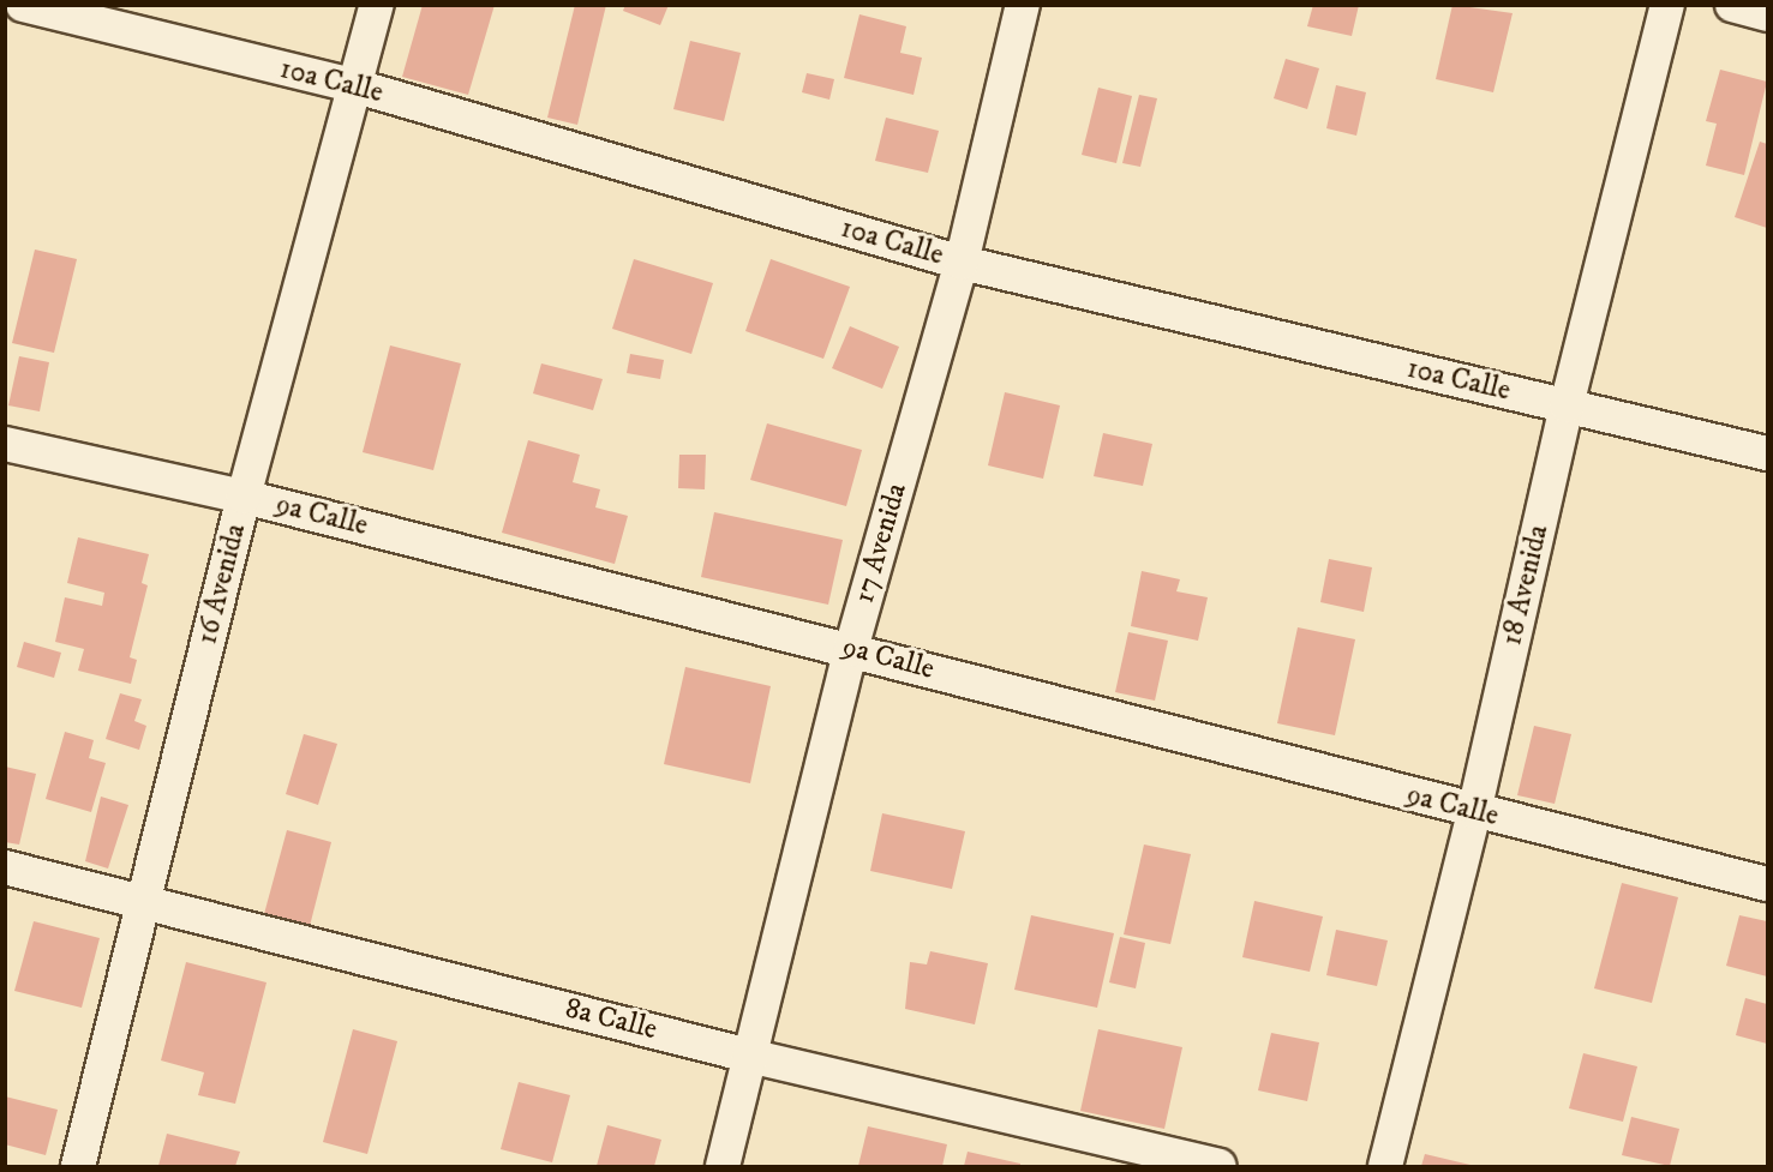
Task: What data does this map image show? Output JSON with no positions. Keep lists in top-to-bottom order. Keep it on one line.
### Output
{"streets":{"street":["10a Calle","9a Calle","17 Avenida","16 Avenida","18 Avenida","8a Calle"]},"crossings":[["10a Calle","17 Avenida"],["10a Calle","16 Avenida"],["10a Calle","18 Avenida"],["9a Calle","17 Avenida"],["9a Calle","16 Avenida"],["9a Calle","18 Avenida"],["17 Avenida","8a Calle"],["16 Avenida","8a Calle"]]}
